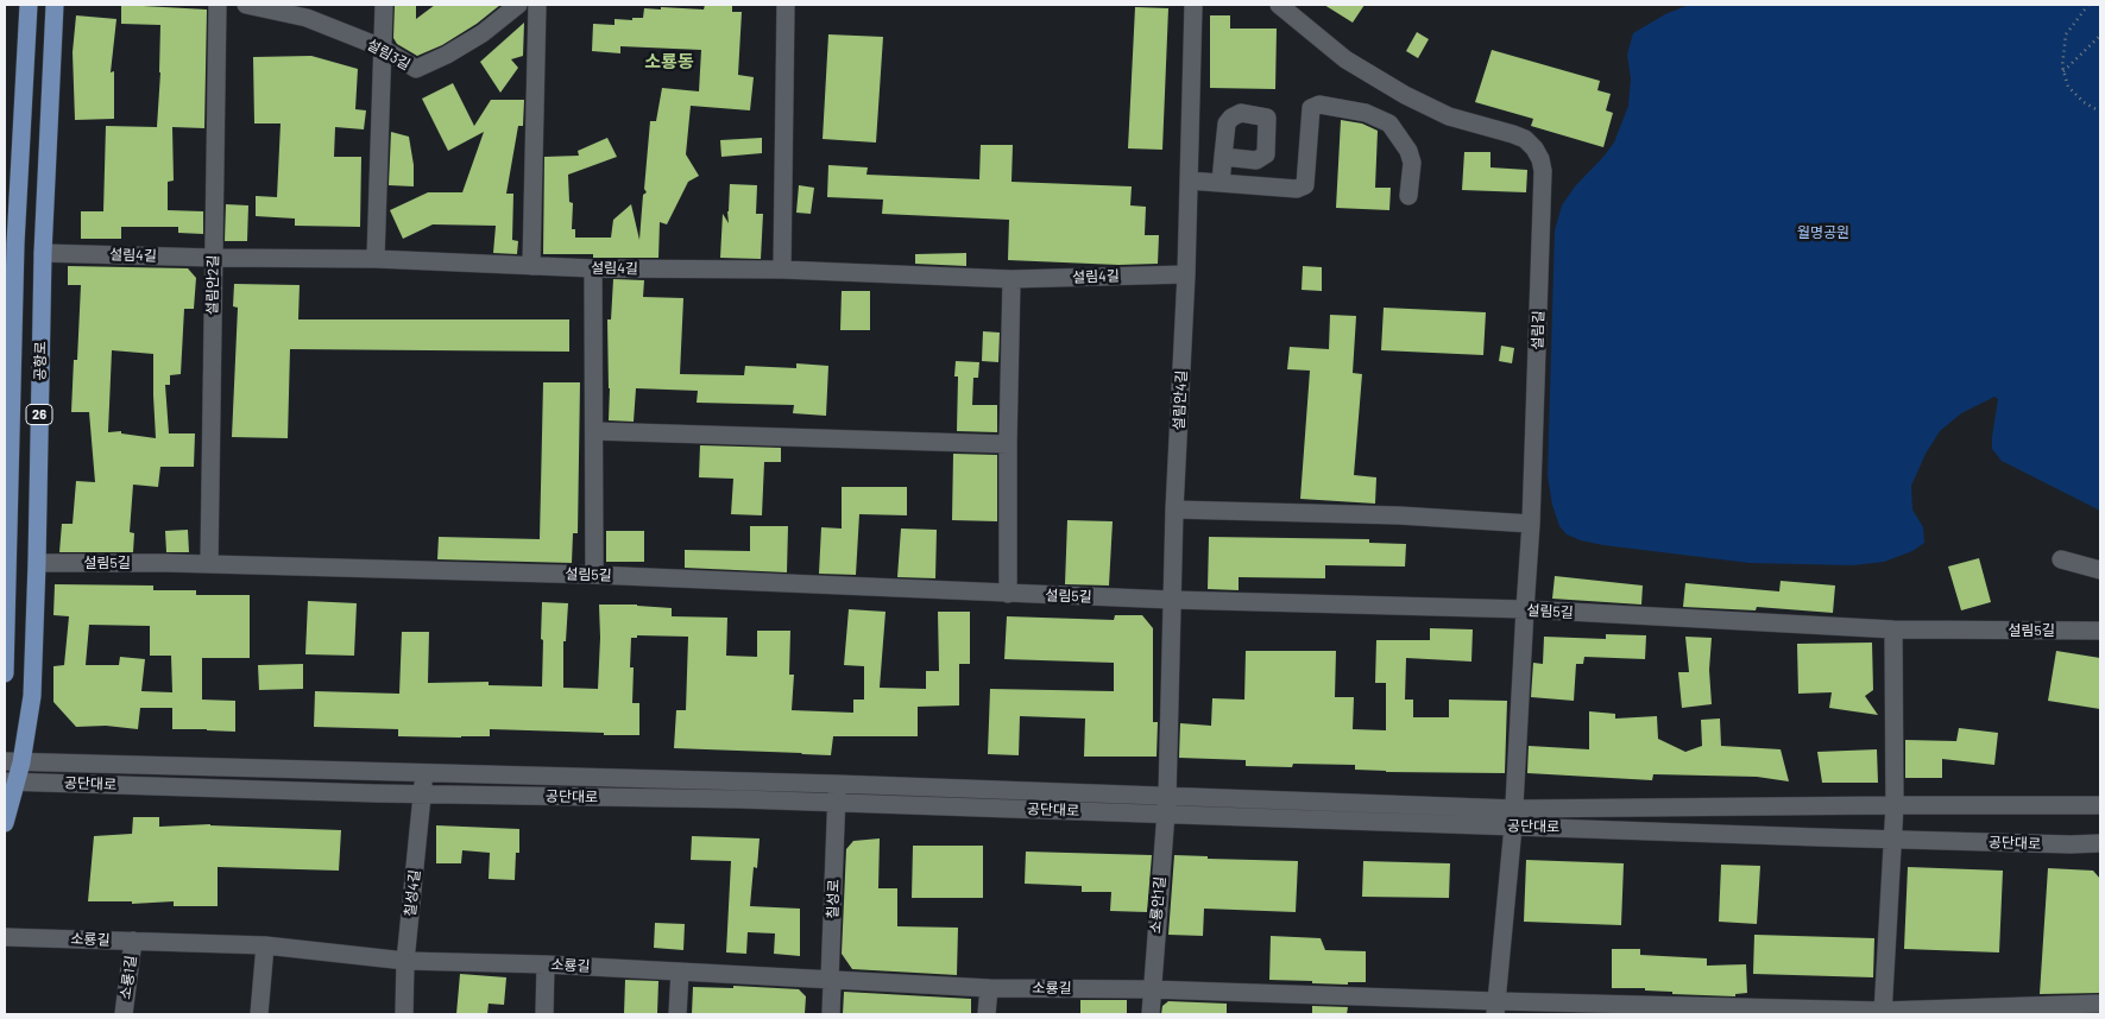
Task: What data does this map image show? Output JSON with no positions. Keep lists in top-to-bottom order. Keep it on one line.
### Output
{"streets":{"main road":["공항로","26"],"street":["설림3길","설림4길","설림안2길","설림길","설림안4길","설림5길","공단대로","칠성4길","칠성로","소룡안1길","소룡길","소룡1길"]},"crossings":[["설림4길","설림안2길"],["설림4길","공항로"],["설림4길","설림안4길"],["설림안2길","설림5길"],["설림길","설림5길"],["설림길","공단대로"],["설림길","소룡길"],["공항로","설림5길"],["공항로","공단대로"],["설림안4길","설림5길"],["설림안4길","공단대로"],["설림안4길","소룡안1길"],["공단대로","칠성4길"],["공단대로","칠성로"],["공단대로","소룡안1길"],["칠성4길","소룡길"],["칠성로","소룡길"],["소룡안1길","소룡길"],["소룡길","소룡1길"]],"districts":["소룡동"],"parks":["월명공원"]}
